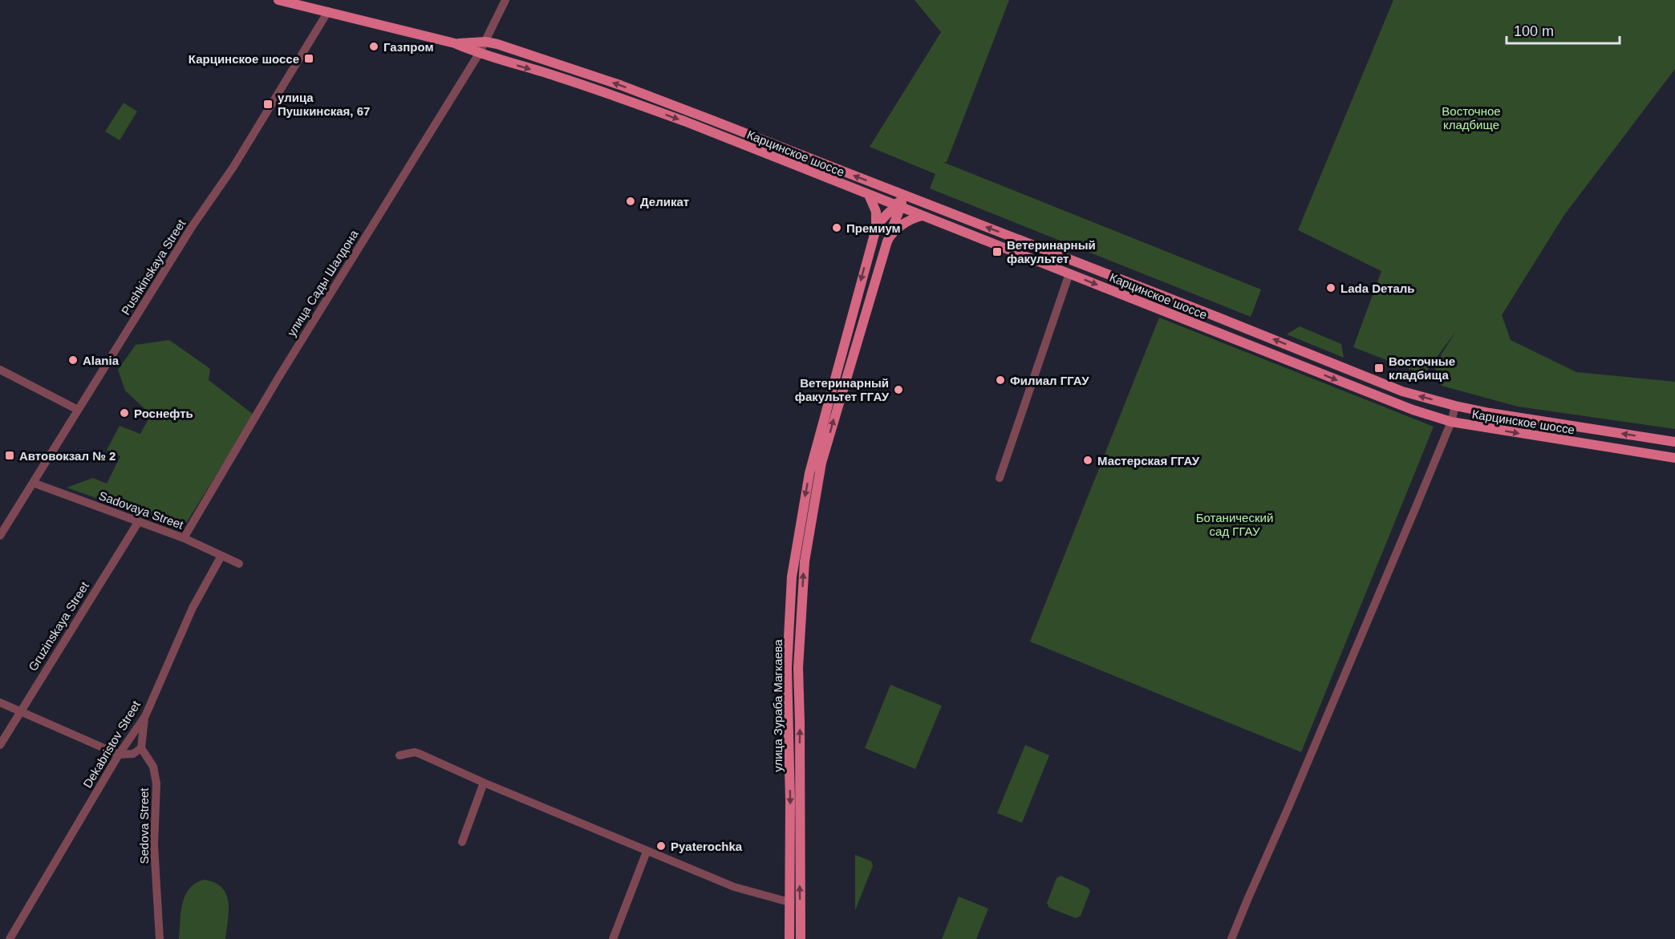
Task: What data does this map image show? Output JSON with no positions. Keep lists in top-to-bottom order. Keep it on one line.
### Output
{"streets":{"main road":["Карцинское шоссе","улица Зураба Магкаева"],"street":["Pushkinskaya Street","улица Сады Шалдона","Sadovaya Street","Gruzinskaya Street","Dekabristov Street","Sedova Street"]},"crossings":[["Карцинское шоссе","Pushkinskaya Street"],["Карцинское шоссе","улица Сады Шалдона"],["Карцинское шоссе","улица Зураба Магкаева"],["Pushkinskaya Street","Sadovaya Street"],["улица Сады Шалдона","Sadovaya Street"],["Sadovaya Street","Gruzinskaya Street"],["Sadovaya Street","Dekabristov Street"]],"parks":["Восточное кладбище","Ботанический сад ГГАУ"],"places":{"other":["Газпром","Деликат","Премиум","Lada Dеталь","Alania","Филиал ГГАУ","Ветеринарный факультет ГГАУ","Роснефть","Мастерская ГГАУ","Pyaterochka"],"transit":["Карцинское шоссе","улица Пушкинская, 67","Ветеринарный факультет","Восточные кладбища","Автовокзал № 2"]},"scale_bar":"100 m"}
